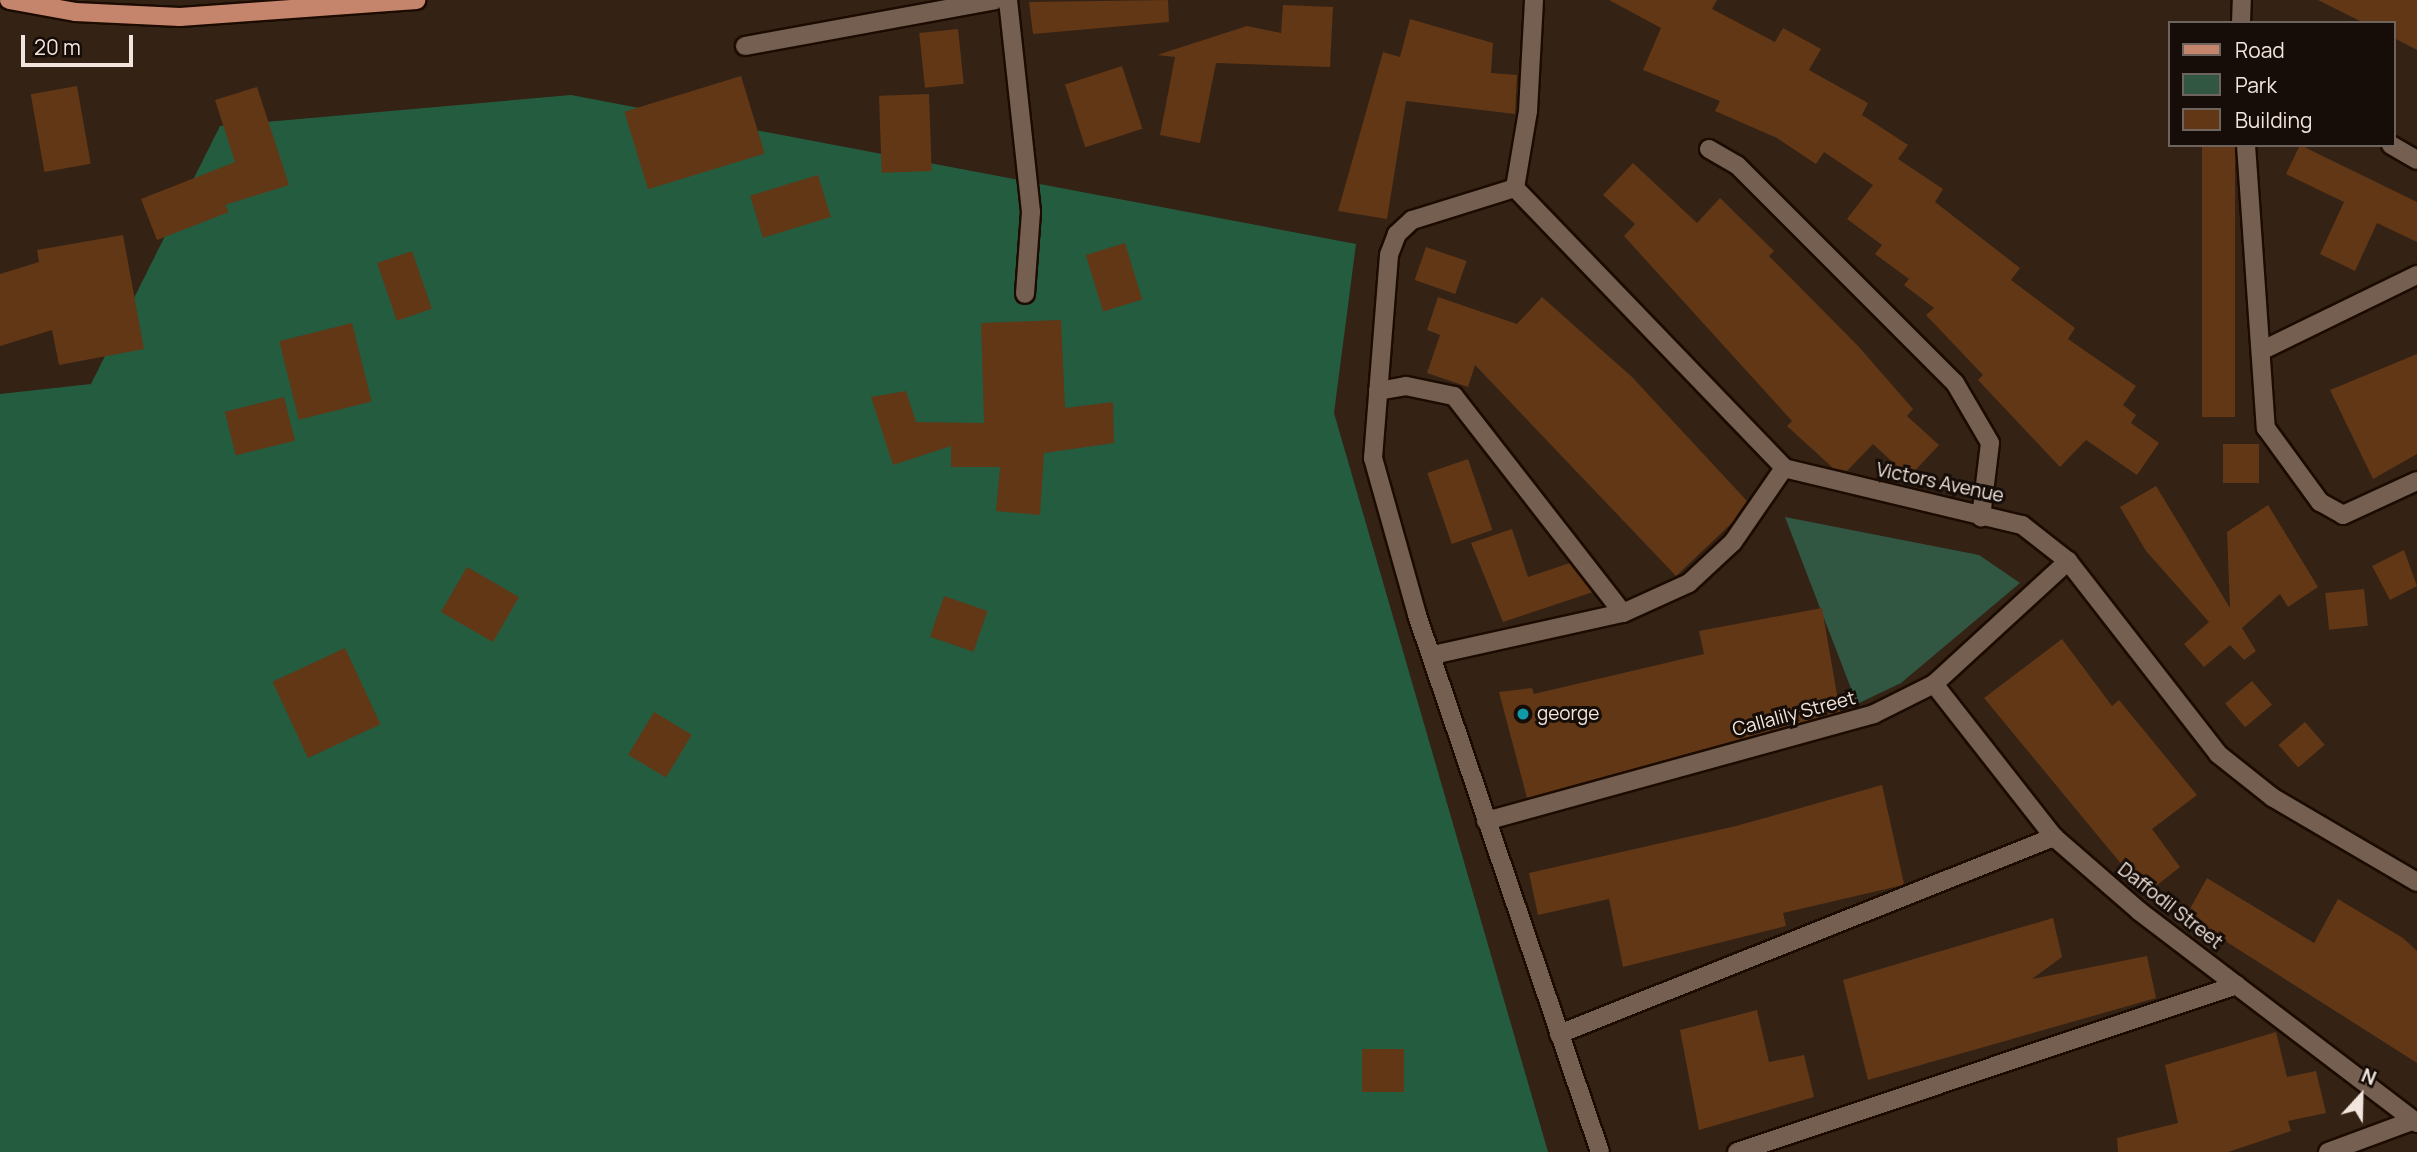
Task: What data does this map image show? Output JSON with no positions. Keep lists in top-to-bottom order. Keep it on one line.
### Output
{"streets":{"street":["Victors Avenue","Callalily Street","Daffodil Street"]},"crossings":[["Victors Avenue","Callalily Street"],["Callalily Street","Daffodil Street"]],"places":["george"],"legend":["Road","Park","Building"],"scale_bar":"20 m","north":"top"}
